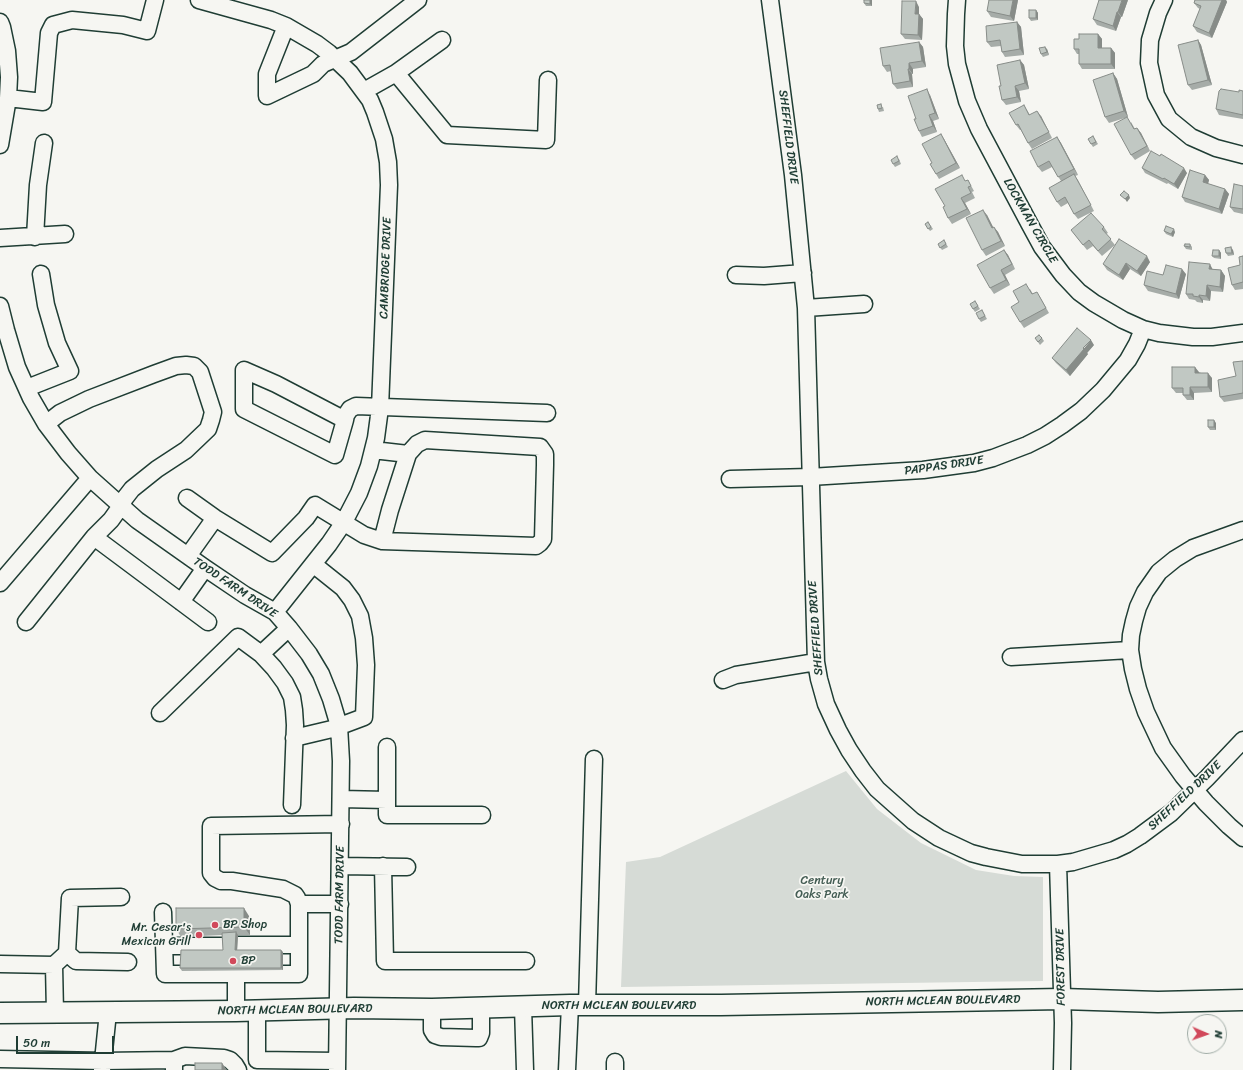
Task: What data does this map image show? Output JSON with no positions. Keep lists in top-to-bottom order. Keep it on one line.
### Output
{"streets":{"main road":["NORTH MCLEAN BOULEVARD"],"street":["SHEFFIELD DRIVE","LOCKMAN CIRCLE","CAMBRIDGE DRIVE","PAPPAS DRIVE","TODD FARM DRIVE","FOREST DRIVE"]},"crossings":[["SHEFFIELD DRIVE","PAPPAS DRIVE"],["SHEFFIELD DRIVE","FOREST DRIVE"],["LOCKMAN CIRCLE","PAPPAS DRIVE"],["CAMBRIDGE DRIVE","TODD FARM DRIVE"],["TODD FARM DRIVE","NORTH MCLEAN BOULEVARD"],["FOREST DRIVE","NORTH MCLEAN BOULEVARD"]],"parks":["Century Oaks Park"],"places":["BP Shop","Mr. Cesar's Mexican Grill","BP"],"scale_bar":"50 m","north":"right"}
